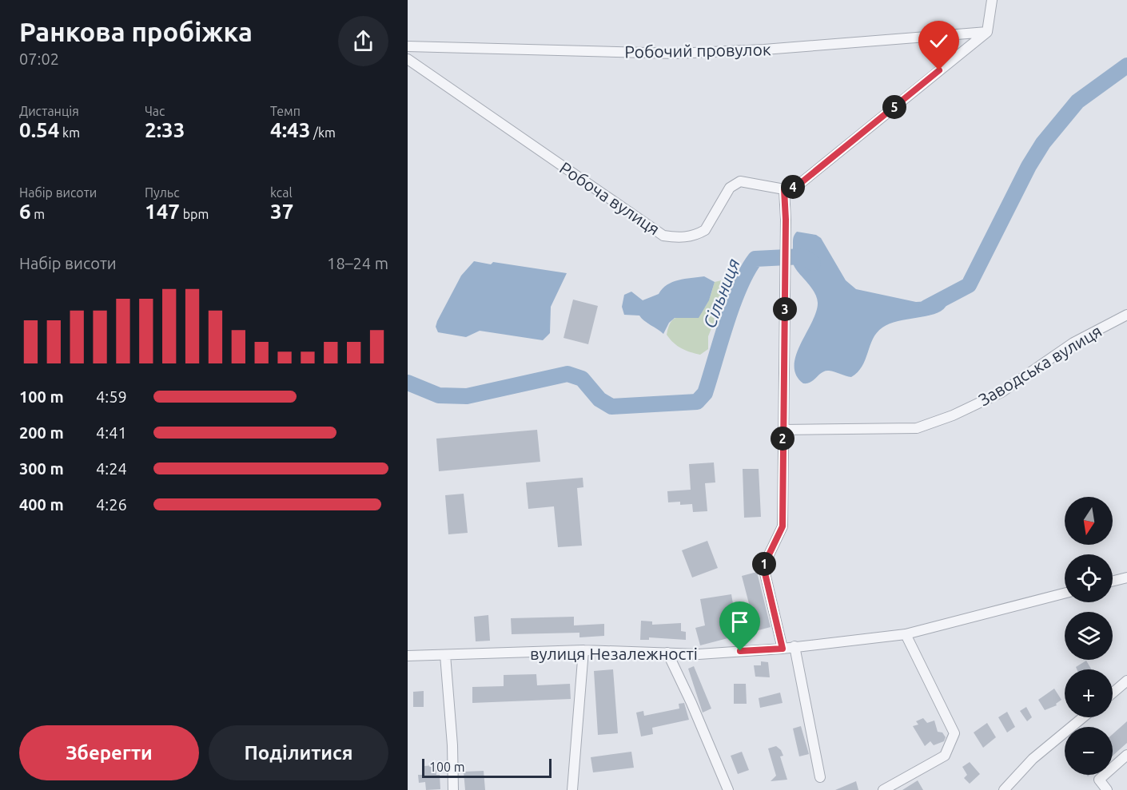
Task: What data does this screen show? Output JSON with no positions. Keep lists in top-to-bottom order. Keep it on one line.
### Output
{"streets":{"street":["Робочий провулок","Робоча вулиця","Заводська вулиця","вулиця Незалежності"]},"water":["Сільниця"],"scale_bar":"100 m","north":"bottom","page":{"heading":["Ранкова пробіжка","07:02"],"stats":[["Дистанція","0.54 km"],["Час","2:33"],["Темп","4:43 /km"],["Набір висоти","6 m"],["Пульс","147 bpm"],["kcal","37"]],"pins":["5","4","3","2","1"],"chart":["Набір висоти","18–24 m"],"list":[{"name":"100 m","note":"4:59"},{"name":"200 m","note":"4:41"},{"name":"300 m","note":"4:24"},{"name":"400 m","note":"4:26"}],"map_buttons":["+","−"],"buttons":["Зберегти","Поділитися"],"scale":"100 m"}}
